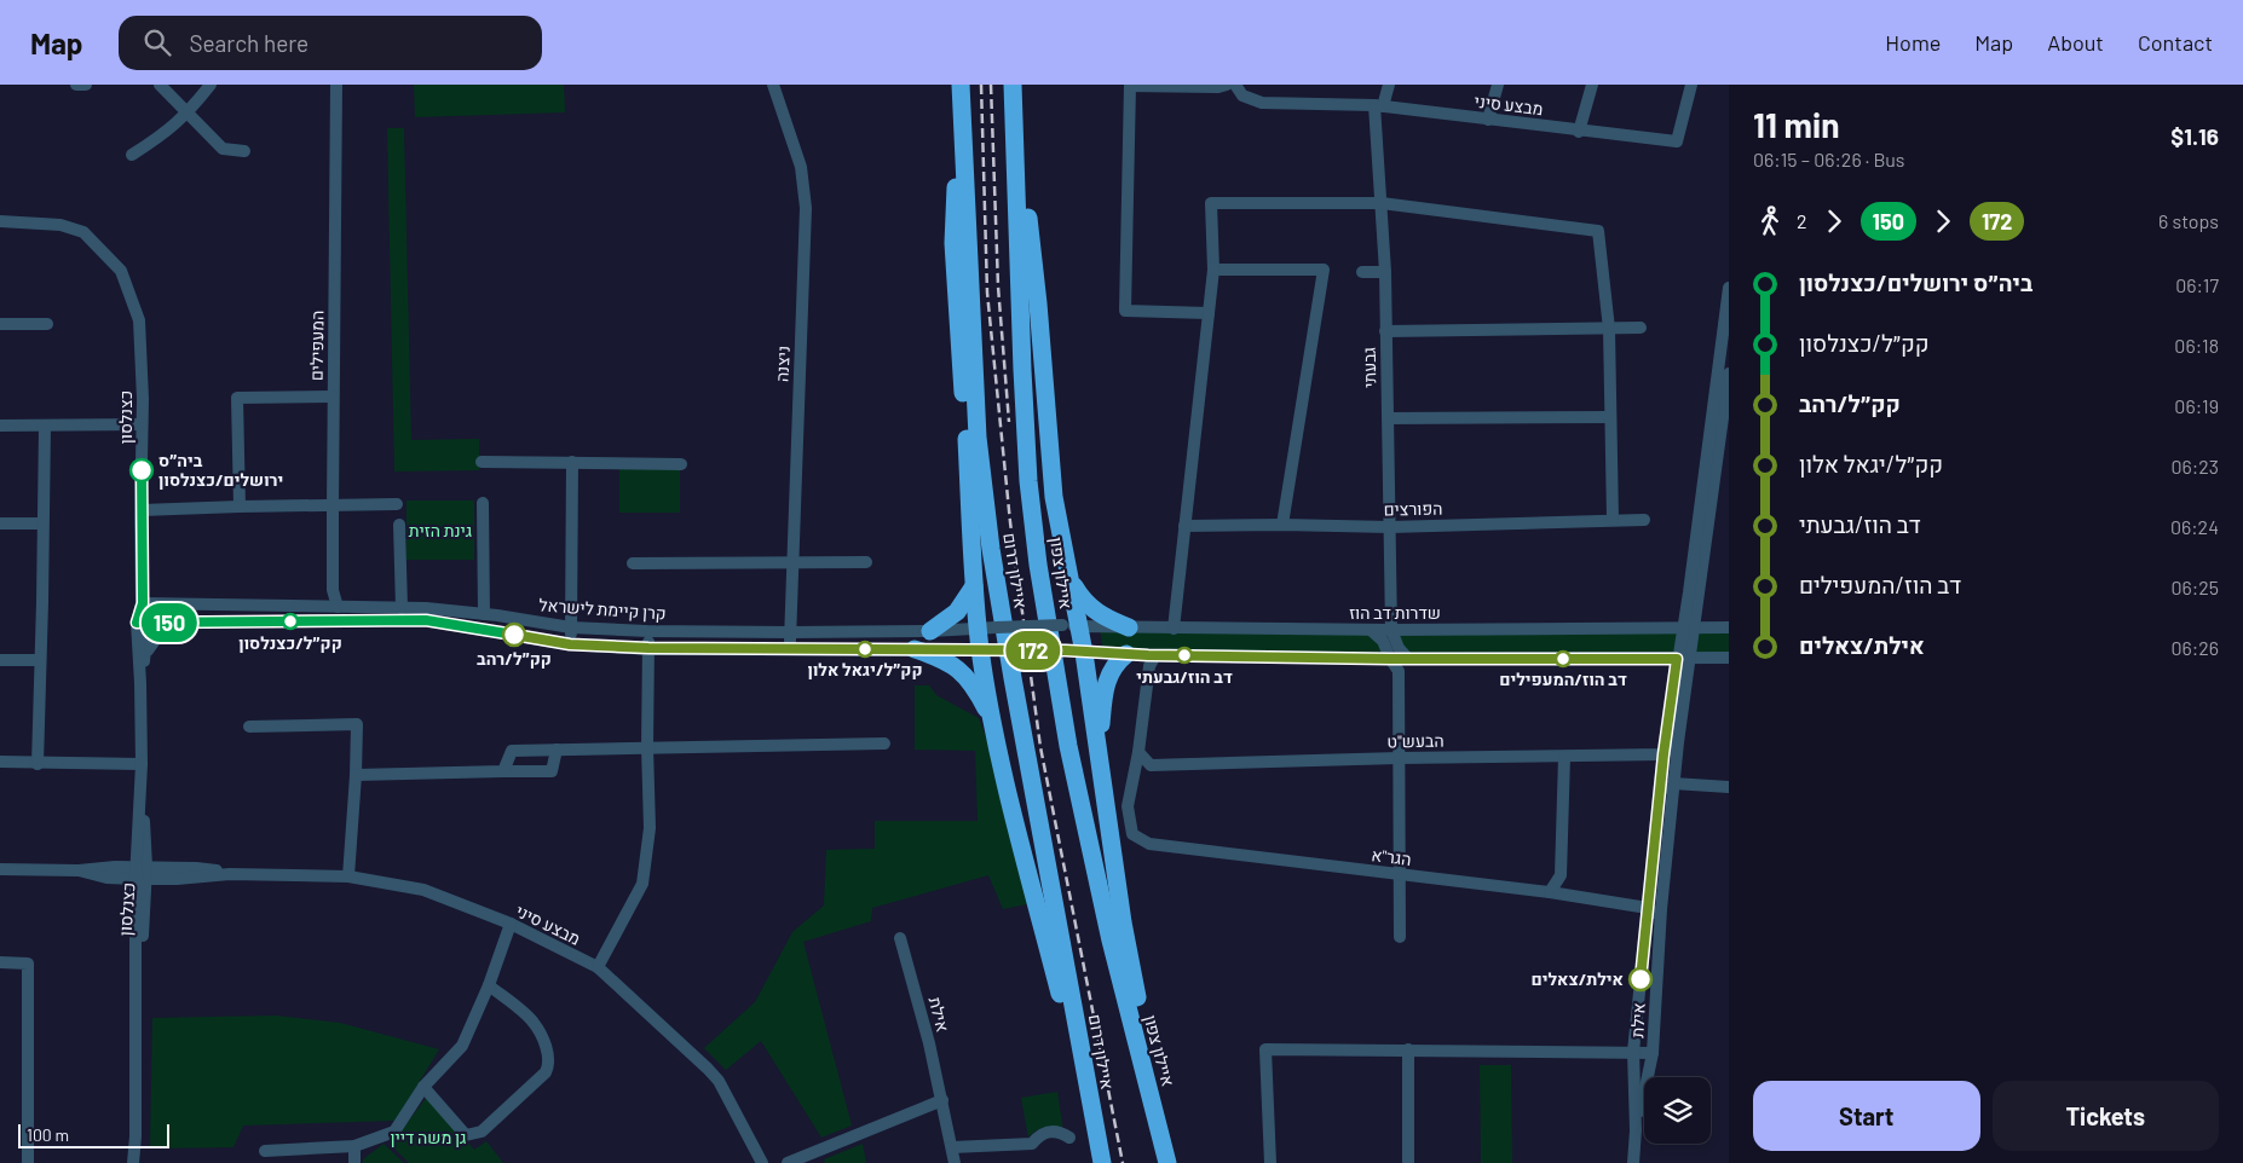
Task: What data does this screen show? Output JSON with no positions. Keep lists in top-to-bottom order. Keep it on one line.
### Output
{"streets":{"highway":["איילון דרום","איילון צפון"],"street":["מבצע סיני","המעפילים","ניצנה","גבעתי","כצנלסון","הפורצים","קרן קיימת לישראל","שדרות דב הוז","הבעש\"ט","הגר\"א","אילת"]},"crossings":[["מבצע סיני","גבעתי"],["מבצע סיני","כצנלסון"],["המעפילים","קרן קיימת לישראל"],["ניצנה","קרן קיימת לישראל"],["גבעתי","הפורצים"],["גבעתי","שדרות דב הוז"],["כצנלסון","קרן קיימת לישראל"],["קרן קיימת לישראל","שדרות דב הוז"],["הבעש\"ט","הגר\"א"],["הבעש\"ט","אילת"],["הגר\"א","אילת"]],"parks":["גינת הזית","גן משה דיין"],"places":["ביה״ס ירושלים/כצנלסון","קק״ל/כצנלסון","קק״ל/רהב","קק״ל/יגאל אלון","דב הוז/גבעתי","דב הוז/המעפילים","אילת/צאלים"],"lines":["bus line 150","bus line 172"],"scale_bar":"100 m","page":{"header":"Map","search":"Search here","nav":["Home","Map","About","Contact"],"on_map":["150","172"],"heading":["11 min","06:15 – 06:26 · Bus","$1.16"],"legs":["2","150","172","6 stops"],"list":[{"name":"ביה״ס ירושלים/כצנלסון","value":"06:17"},{"name":"קק״ל/כצנלסון","value":"06:18"},{"name":"קק״ל/רהב","value":"06:19"},{"name":"קק״ל/יגאל אלון","value":"06:23"},{"name":"דב הוז/גבעתי","value":"06:24"},{"name":"דב הוז/המעפילים","value":"06:25"},{"name":"אילת/צאלים","value":"06:26"}],"buttons":["Start","Tickets"],"scale":"100 m"}}
